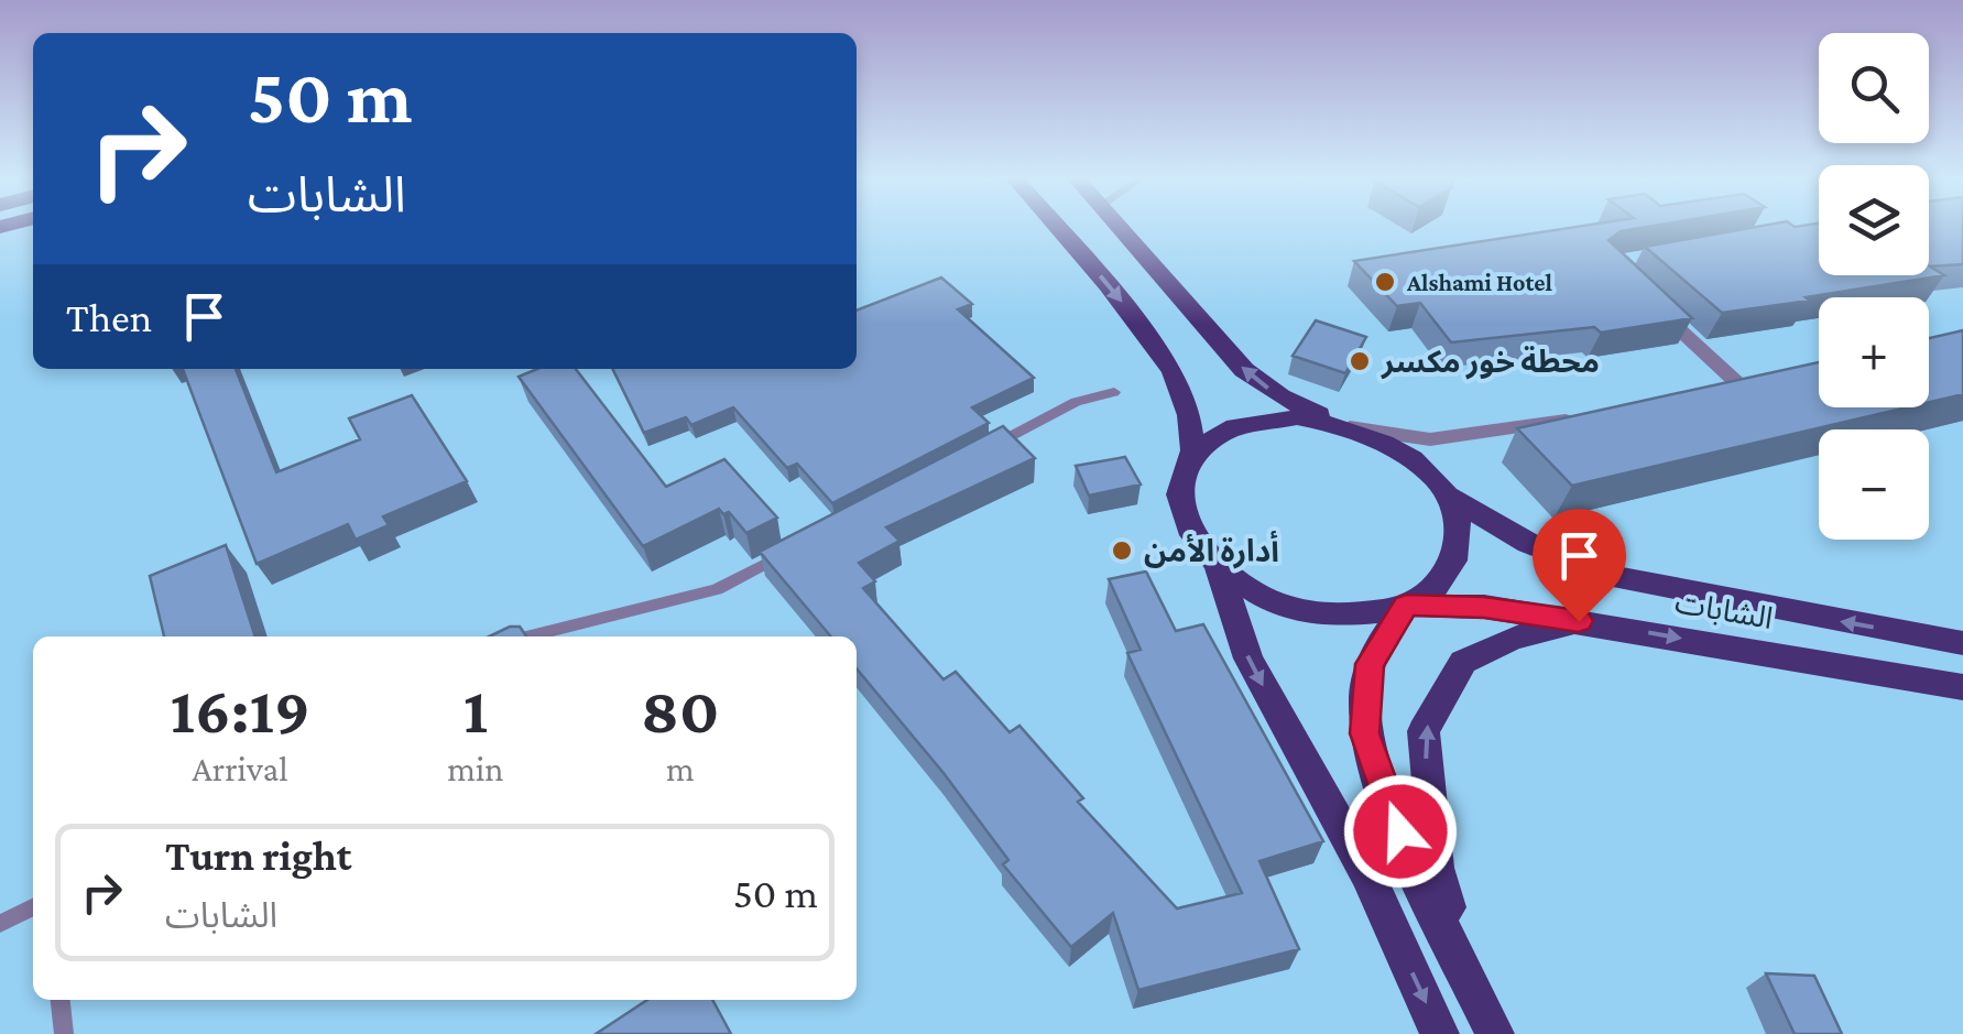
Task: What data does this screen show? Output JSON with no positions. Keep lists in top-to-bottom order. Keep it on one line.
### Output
{"streets":{"main road":["الشابات"]},"places":["Alshami Hotel","محطة خور مكسر","أدارة الأمن"],"page":{"map_buttons":["+","−"],"turn":["50 m","الشابات"],"then":"Then","eta":["16:19","Arrival","1","min","80","m"],"list":[{"name":"Turn right","note":"الشابات","value":"50 m"}]}}
